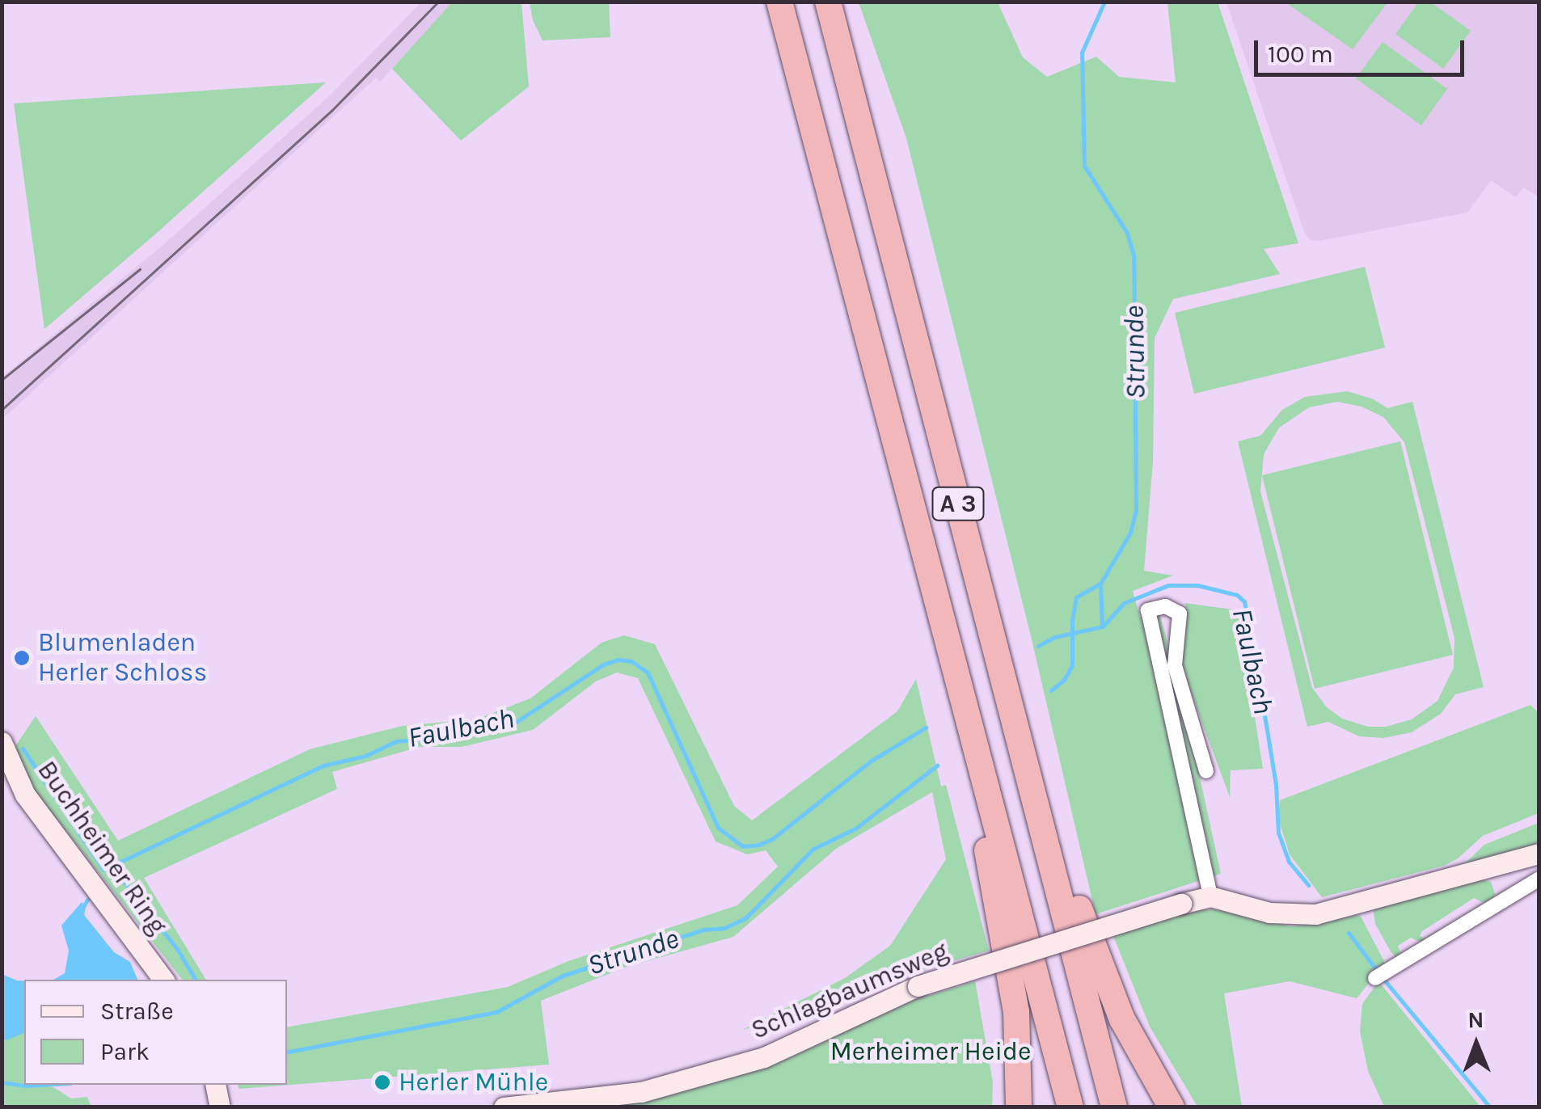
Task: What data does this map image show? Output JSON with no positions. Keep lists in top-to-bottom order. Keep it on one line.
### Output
{"streets":{"highway":["A 3"],"main road":["Buchheimer Ring","Schlagbaumsweg"]},"water":["Strunde","Faulbach"],"parks":["Merheimer Heide"],"places":["Blumenladen Herler Schloss","Herler Mühle"],"legend":["Straße","Park"],"scale_bar":"100 m","north":"top"}
